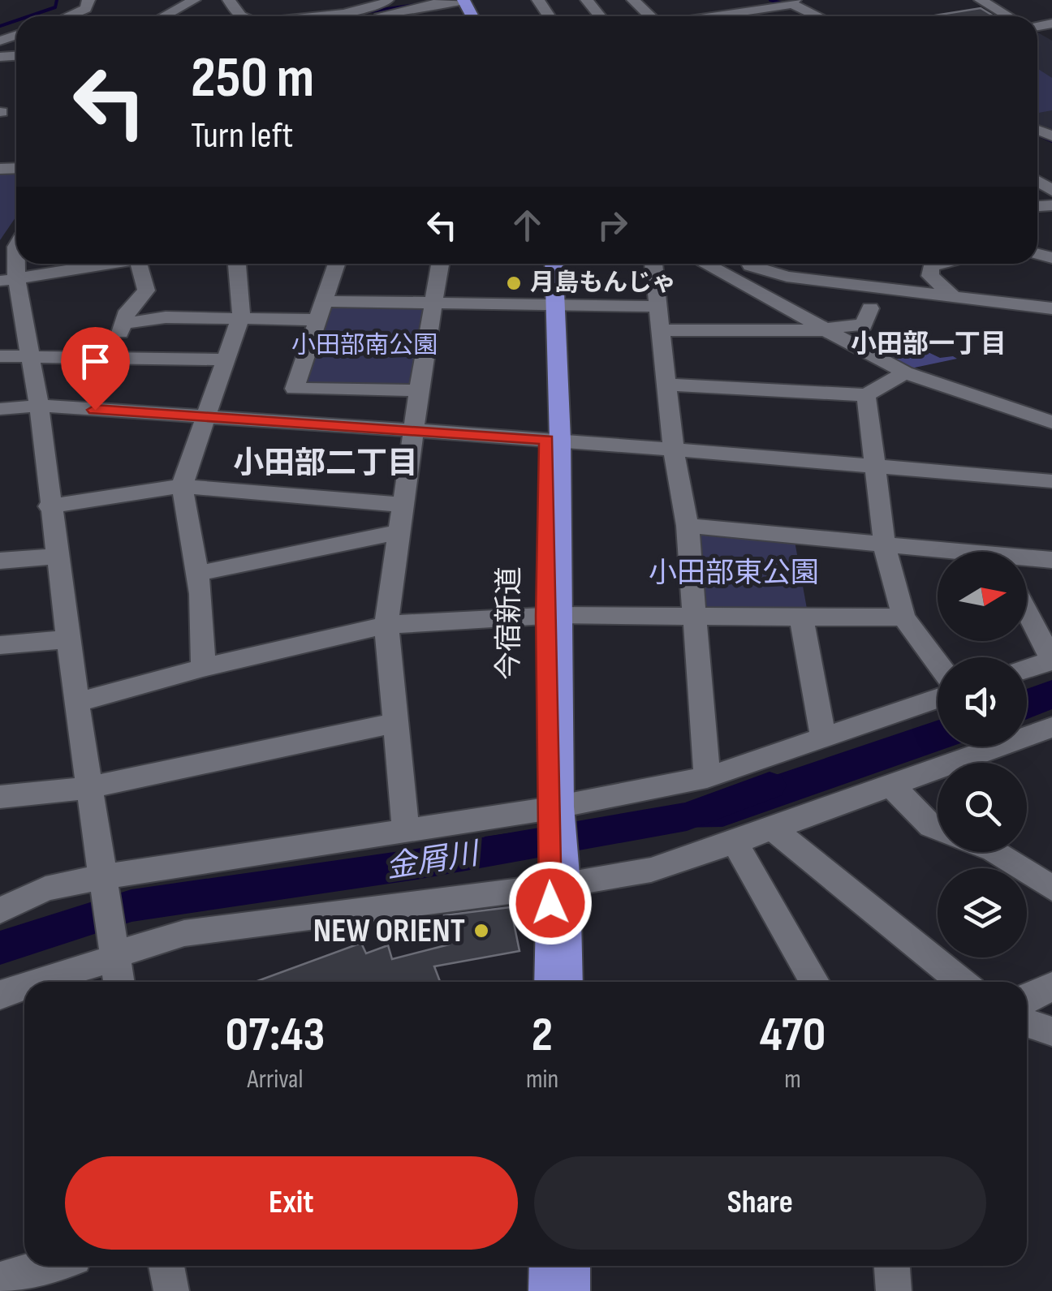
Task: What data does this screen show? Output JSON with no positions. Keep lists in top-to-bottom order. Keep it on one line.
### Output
{"streets":{"highway":["今宿新道"]},"districts":["小田部一丁目","小田部二丁目"],"water":["金屑川"],"parks":["小田部南公園","小田部東公園"],"places":["月島もんじゃ","NEW ORIENT"],"north":"right","page":{"turn":["250 m","Turn left"],"eta":["07:43","Arrival","2","min","470","m"],"buttons":["Exit","Share"]}}
